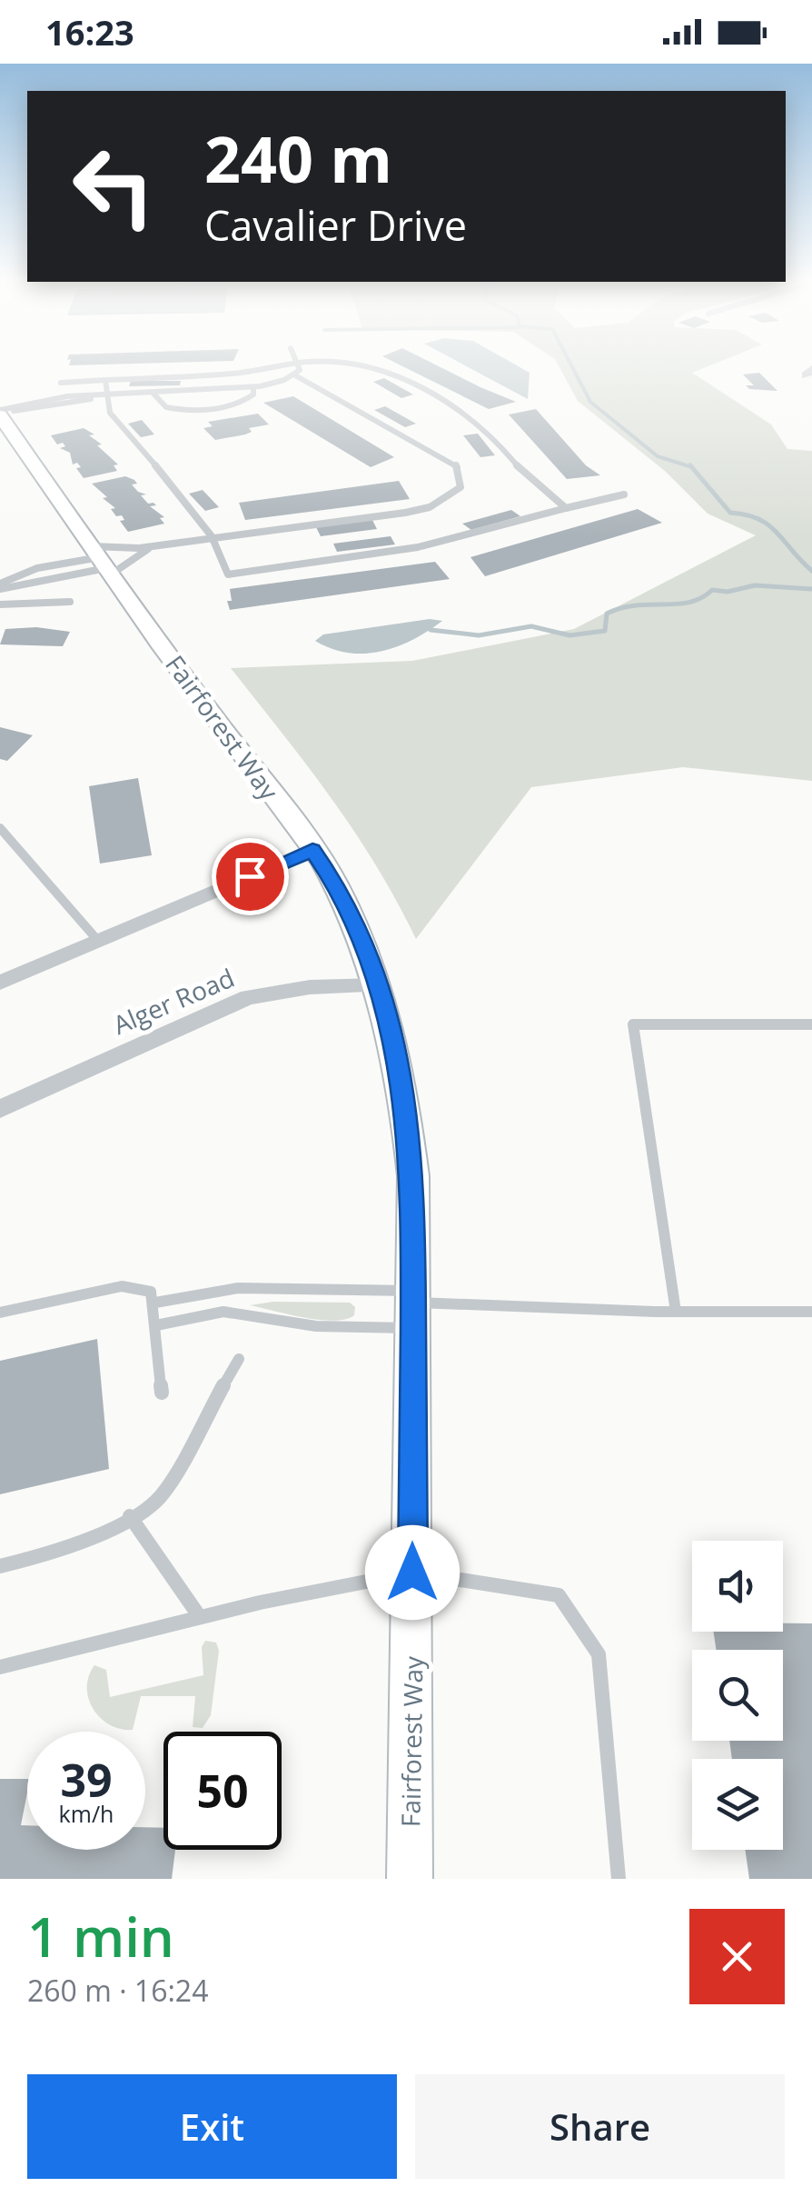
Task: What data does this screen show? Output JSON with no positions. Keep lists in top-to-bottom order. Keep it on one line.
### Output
{"streets":{"main road":["Fairforest Way"],"street":["Alger Road"]},"crossings":[["Fairforest Way","Alger Road"]],"page":{"status":"16:23","turn":["240 m","Cavalier Drive"],"speed":"39 km/h","limit":"50","heading":["1 min","260 m · 16:24"],"buttons":["Exit","Share"]}}
